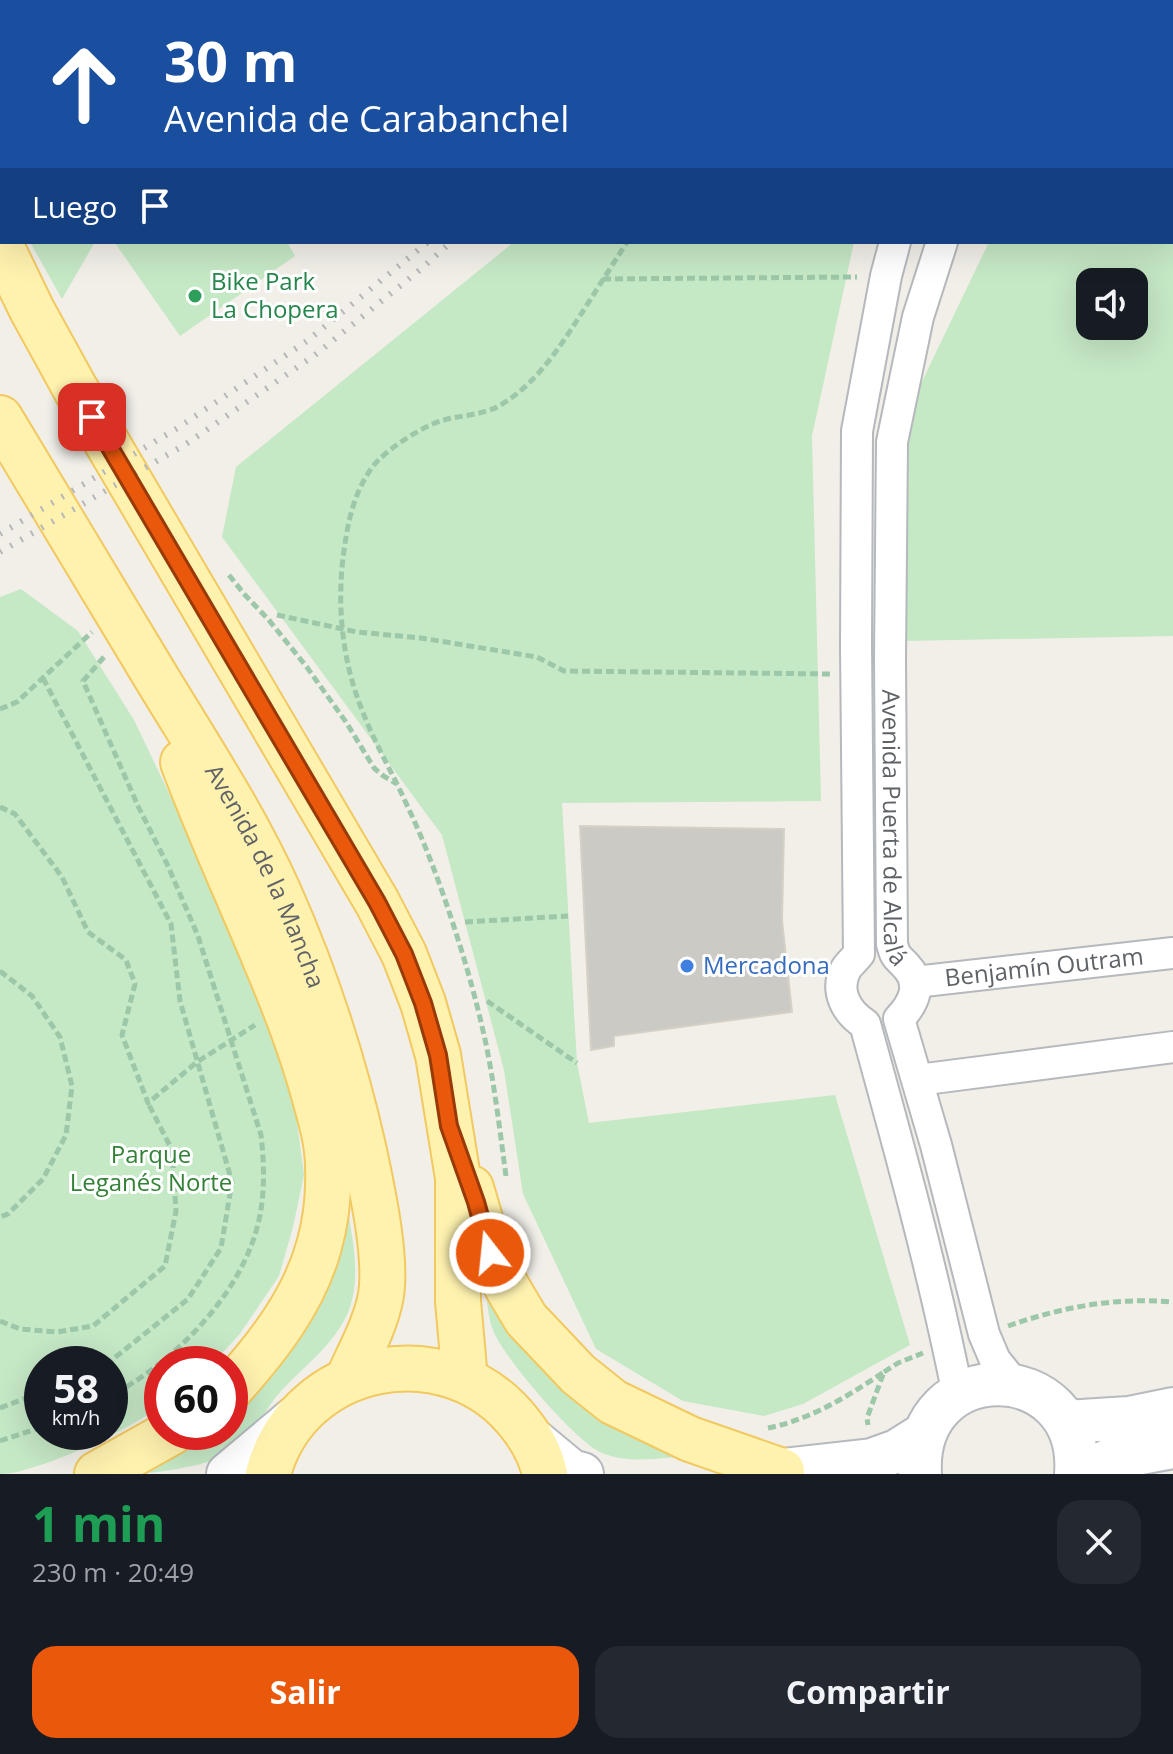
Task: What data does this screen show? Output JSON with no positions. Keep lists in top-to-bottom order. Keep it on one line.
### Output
{"streets":{"main road":["Avenida de la Mancha"],"street":["Avenida Puerta de Alcalá","Benjamín Outram"]},"crossings":[["Avenida Puerta de Alcalá","Benjamín Outram"]],"parks":["Parque Leganés Norte"],"places":["Bike Park La Chopera","Mercadona"],"page":{"turn":["30 m","Avenida de Carabanchel"],"then":"Luego","speed":"58 km/h","limit":"60","heading":["1 min","230 m · 20:49"],"buttons":["Salir","Compartir"]}}
